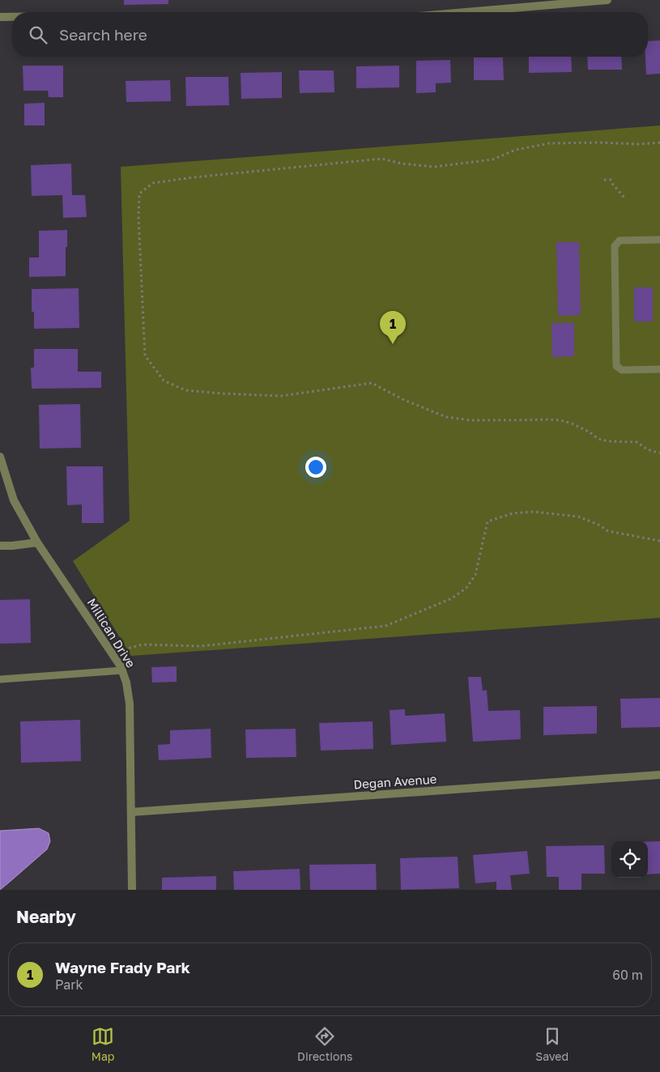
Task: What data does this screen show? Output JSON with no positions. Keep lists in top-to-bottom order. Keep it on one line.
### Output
{"streets":{"street":["Millican Drive","Degan Avenue"]},"crossings":[["Millican Drive","Degan Avenue"]],"page":{"search":"Search here","pins":"1","heading":"Nearby","list":[{"mark":"1","name":"Wayne Frady Park","note":"Park","value":"60 m"}],"nav":["Map","Directions","Saved"]}}
